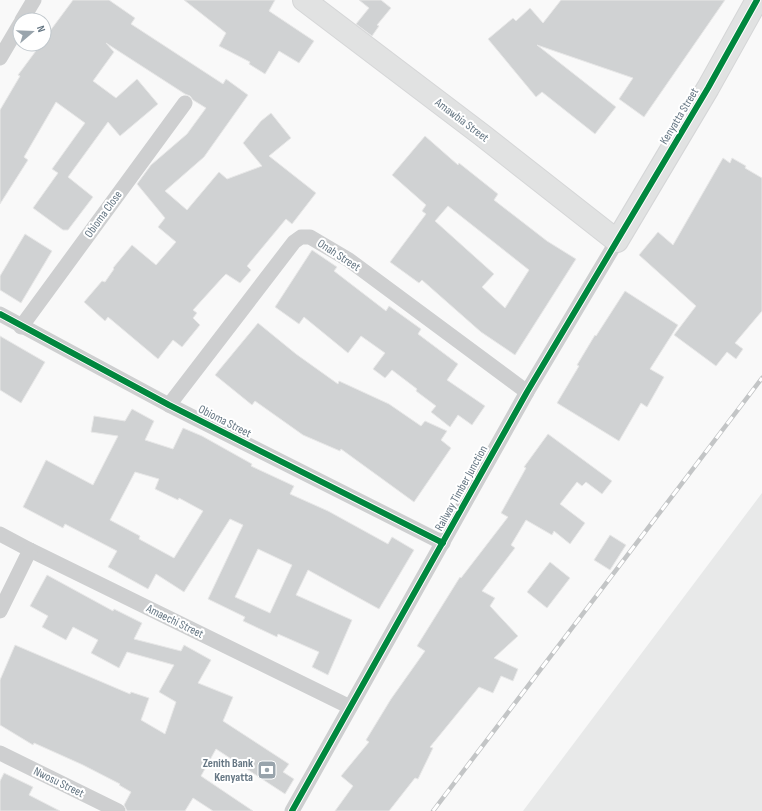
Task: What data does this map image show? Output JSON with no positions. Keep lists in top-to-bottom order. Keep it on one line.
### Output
{"streets":{"street":["Kenyatta Street","Amawbia Street","Obioma Close","Onah Street","Obioma Street","Railway Timber Junction","Amaechi Street","Nwosu Street"]},"crossings":[["Kenyatta Street","Amawbia Street"],["Kenyatta Street","Railway Timber Junction"],["Amawbia Street","Railway Timber Junction"],["Obioma Close","Obioma Street"],["Onah Street","Obioma Street"],["Onah Street","Railway Timber Junction"],["Obioma Street","Railway Timber Junction"],["Railway Timber Junction","Amaechi Street"]],"places":{"bank":["Zenith Bank Kenyatta"]},"north":"right"}
